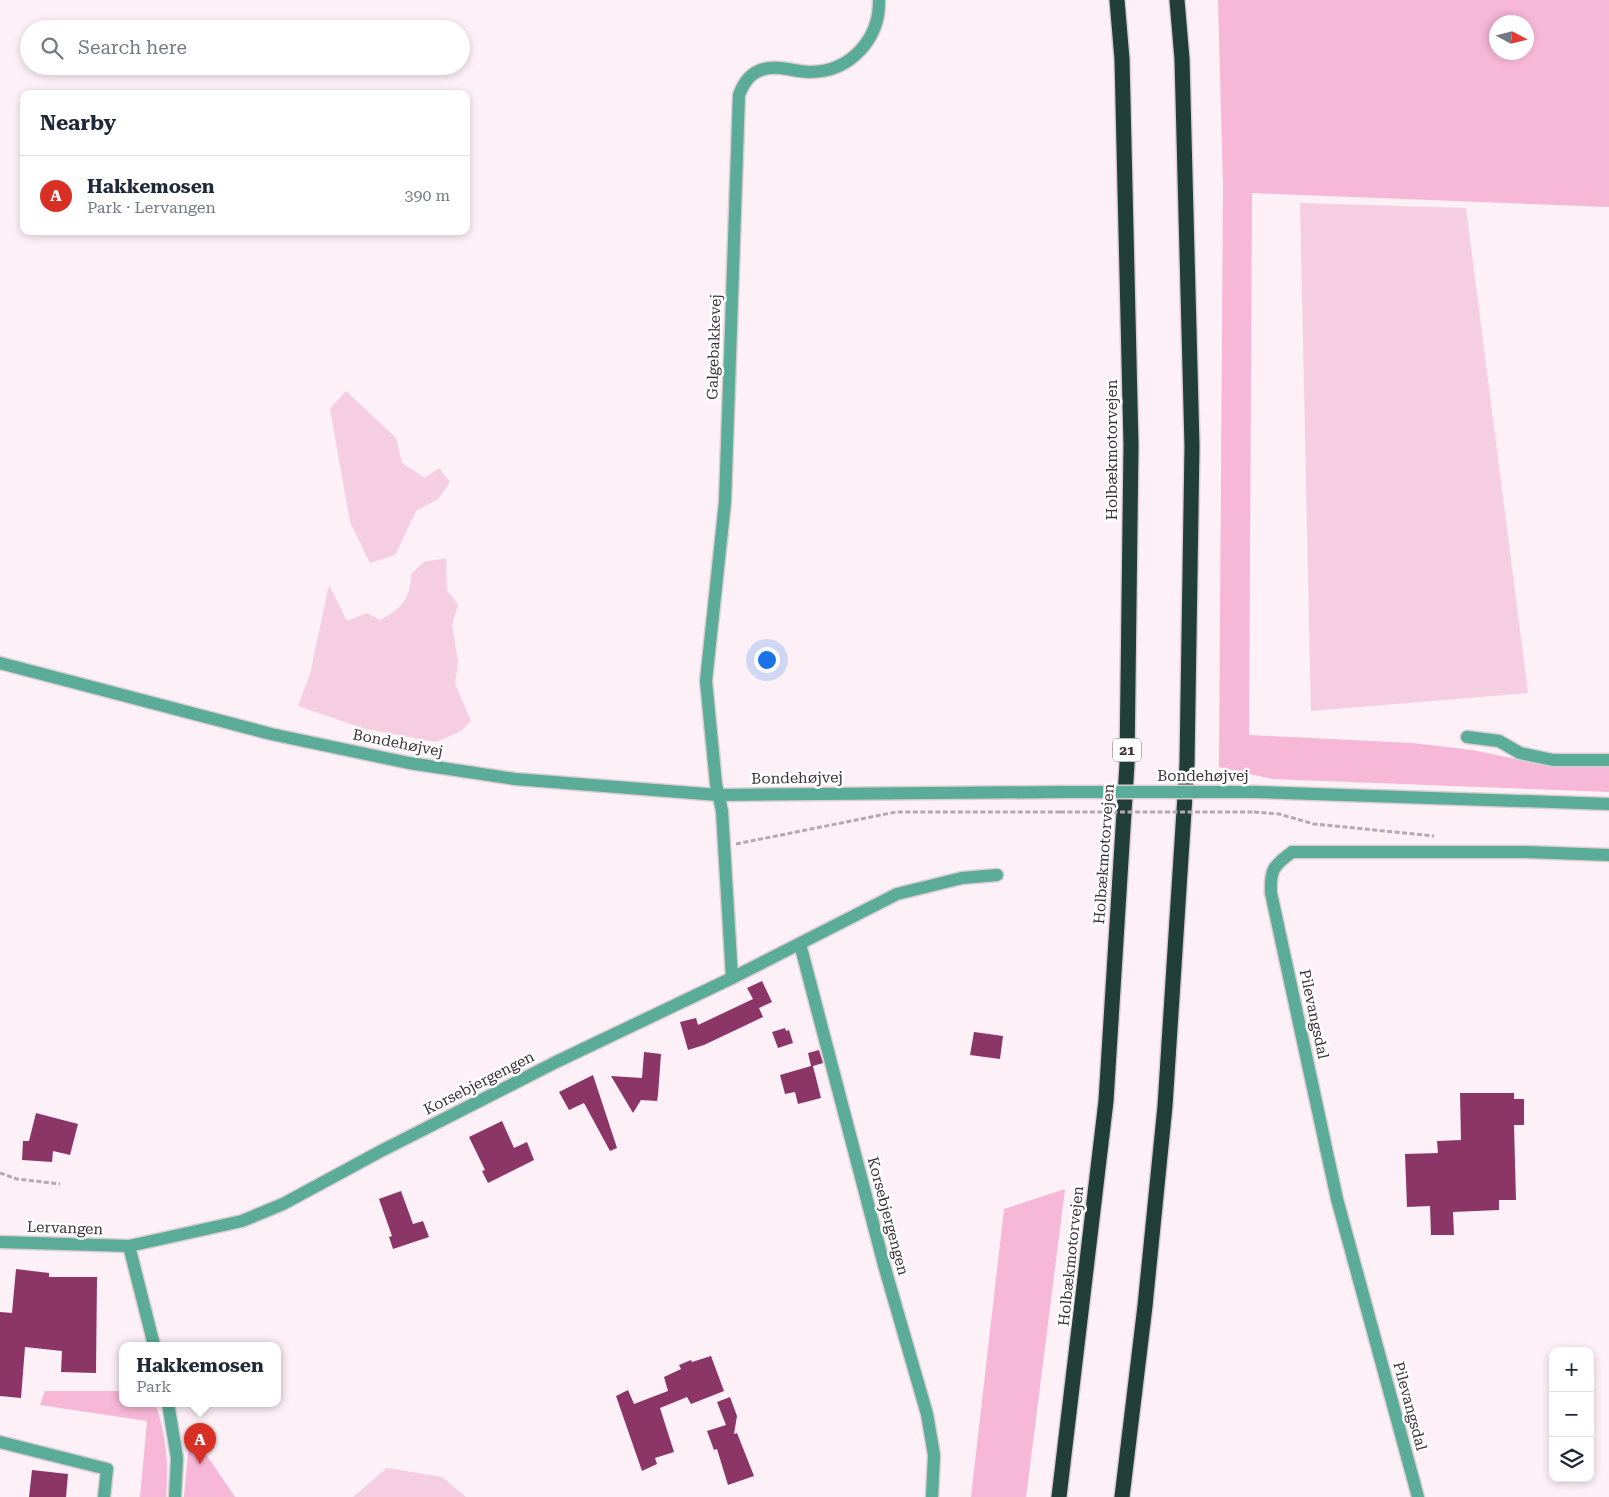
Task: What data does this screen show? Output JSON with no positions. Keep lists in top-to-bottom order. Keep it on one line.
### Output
{"streets":{"highway":["Holbækmotorvejen","21"],"street":["Galgebakkevej","Bondehøjvej","Pilevangsdal","Korsebjergengen","Lervangen"]},"crossings":[["Galgebakkevej","Bondehøjvej"],["Korsebjergengen","Lervangen"]],"north":"right","page":{"search":"Search here","heading":"Nearby","list":[{"mark":"A","name":"Hakkemosen","note":"Park · Lervangen","value":"390 m"}],"popup":["Hakkemosen","Park"],"map_buttons":["+","−"],"pins":"A"}}
